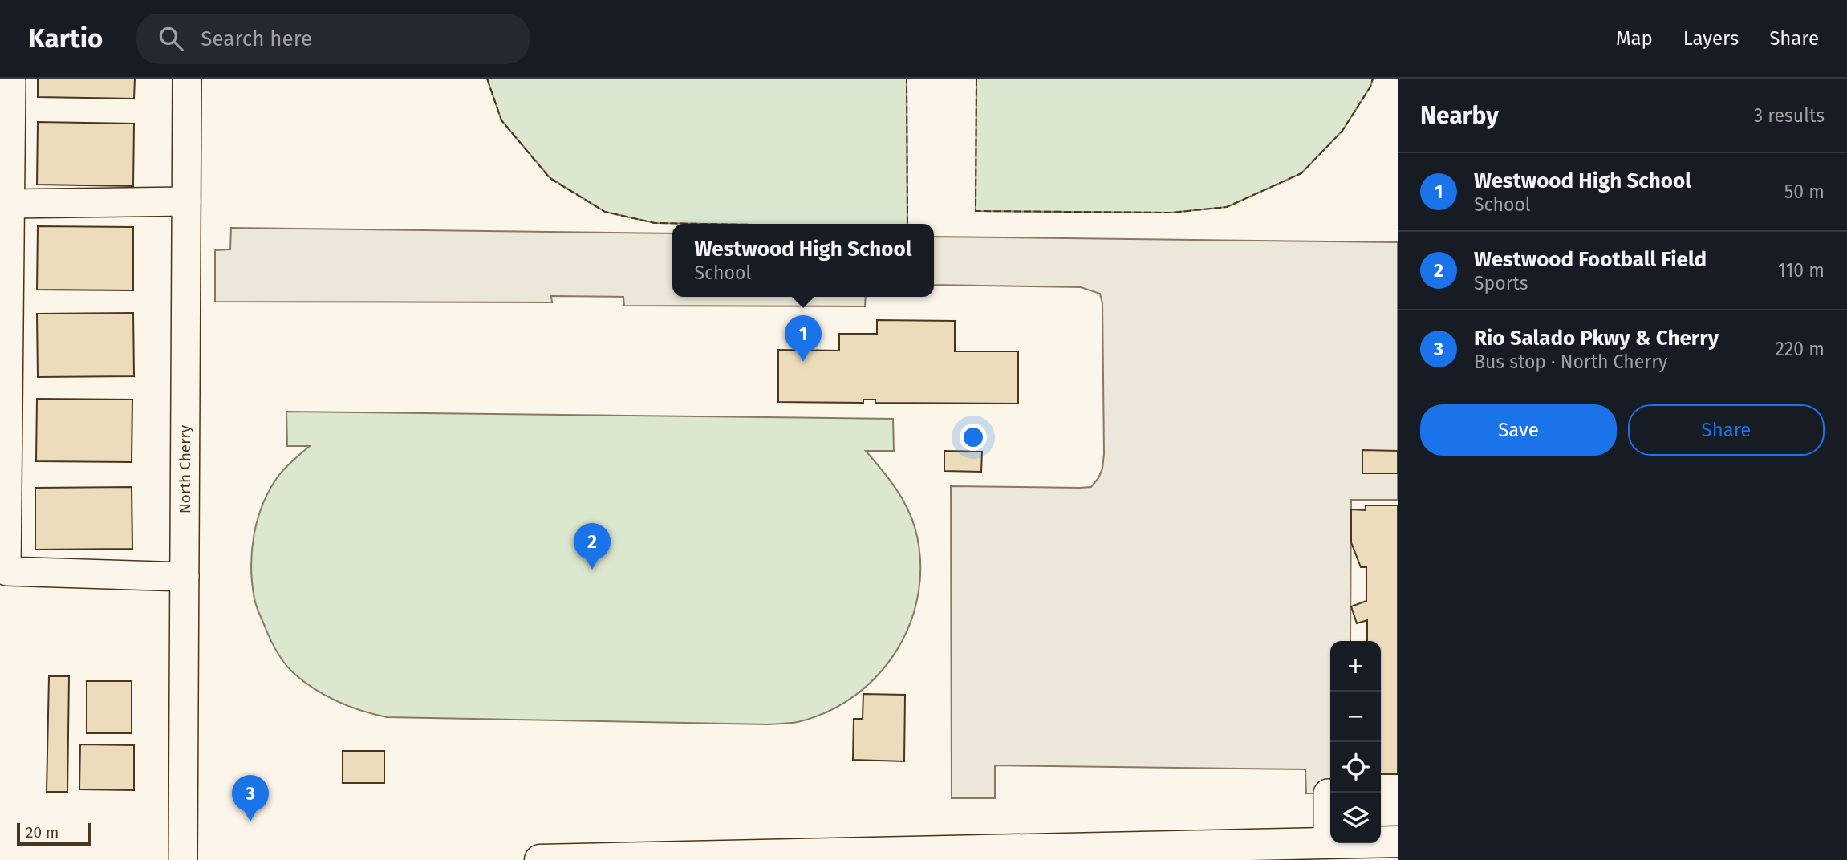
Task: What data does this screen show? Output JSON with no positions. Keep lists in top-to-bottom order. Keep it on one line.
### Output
{"streets":{"street":["North Cherry"]},"scale_bar":"20 m","page":{"header":"Kartio","search":"Search here","nav":["Map","Layers","Share"],"heading":["Nearby","3 results"],"list":[{"mark":"1","name":"Westwood High School","note":"School","value":"50 m"},{"mark":"2","name":"Westwood Football Field","note":"Sports","value":"110 m"},{"mark":"3","name":"Rio Salado Pkwy & Cherry","note":"Bus stop · North Cherry","value":"220 m"}],"popup":["Westwood High School","School"],"pins":["1","2","3"],"buttons":["Save","Share"],"map_buttons":["+","−"],"scale":"20 m"}}
